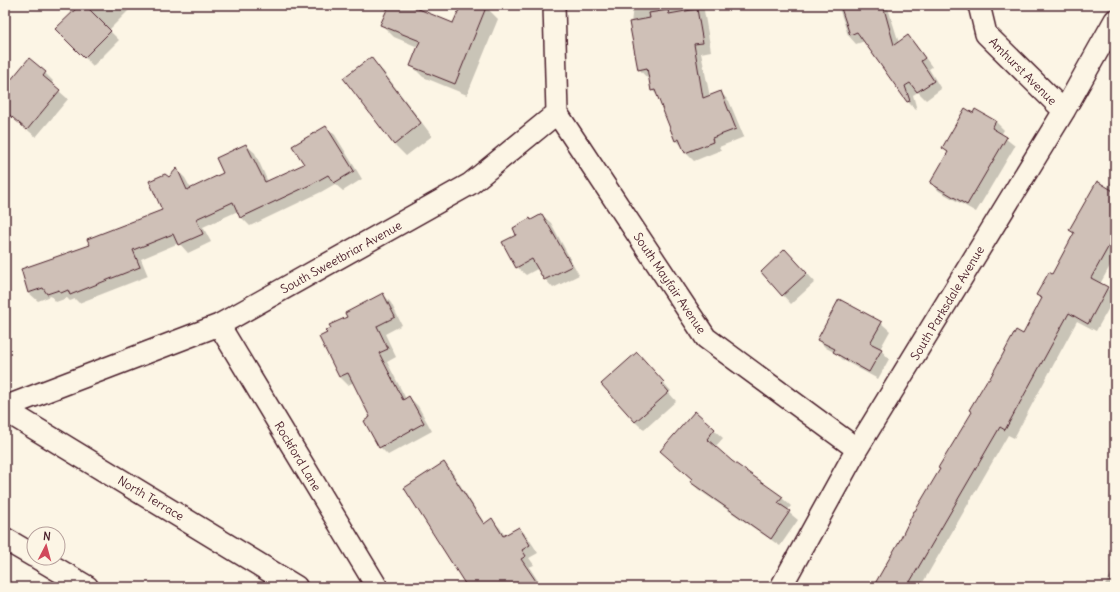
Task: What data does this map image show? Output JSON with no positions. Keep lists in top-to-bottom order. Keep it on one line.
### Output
{"streets":{"main road":["North Terrace"],"street":["Amhurst Avenue","South Sweetbriar Avenue","South Mayfair Avenue","South Parksdale Avenue","Rockford Lane"]},"crossings":[["Amhurst Avenue","South Parksdale Avenue"],["South Sweetbriar Avenue","South Mayfair Avenue"],["South Sweetbriar Avenue","Rockford Lane"],["South Sweetbriar Avenue","North Terrace"],["South Mayfair Avenue","South Parksdale Avenue"]],"north":"top"}
